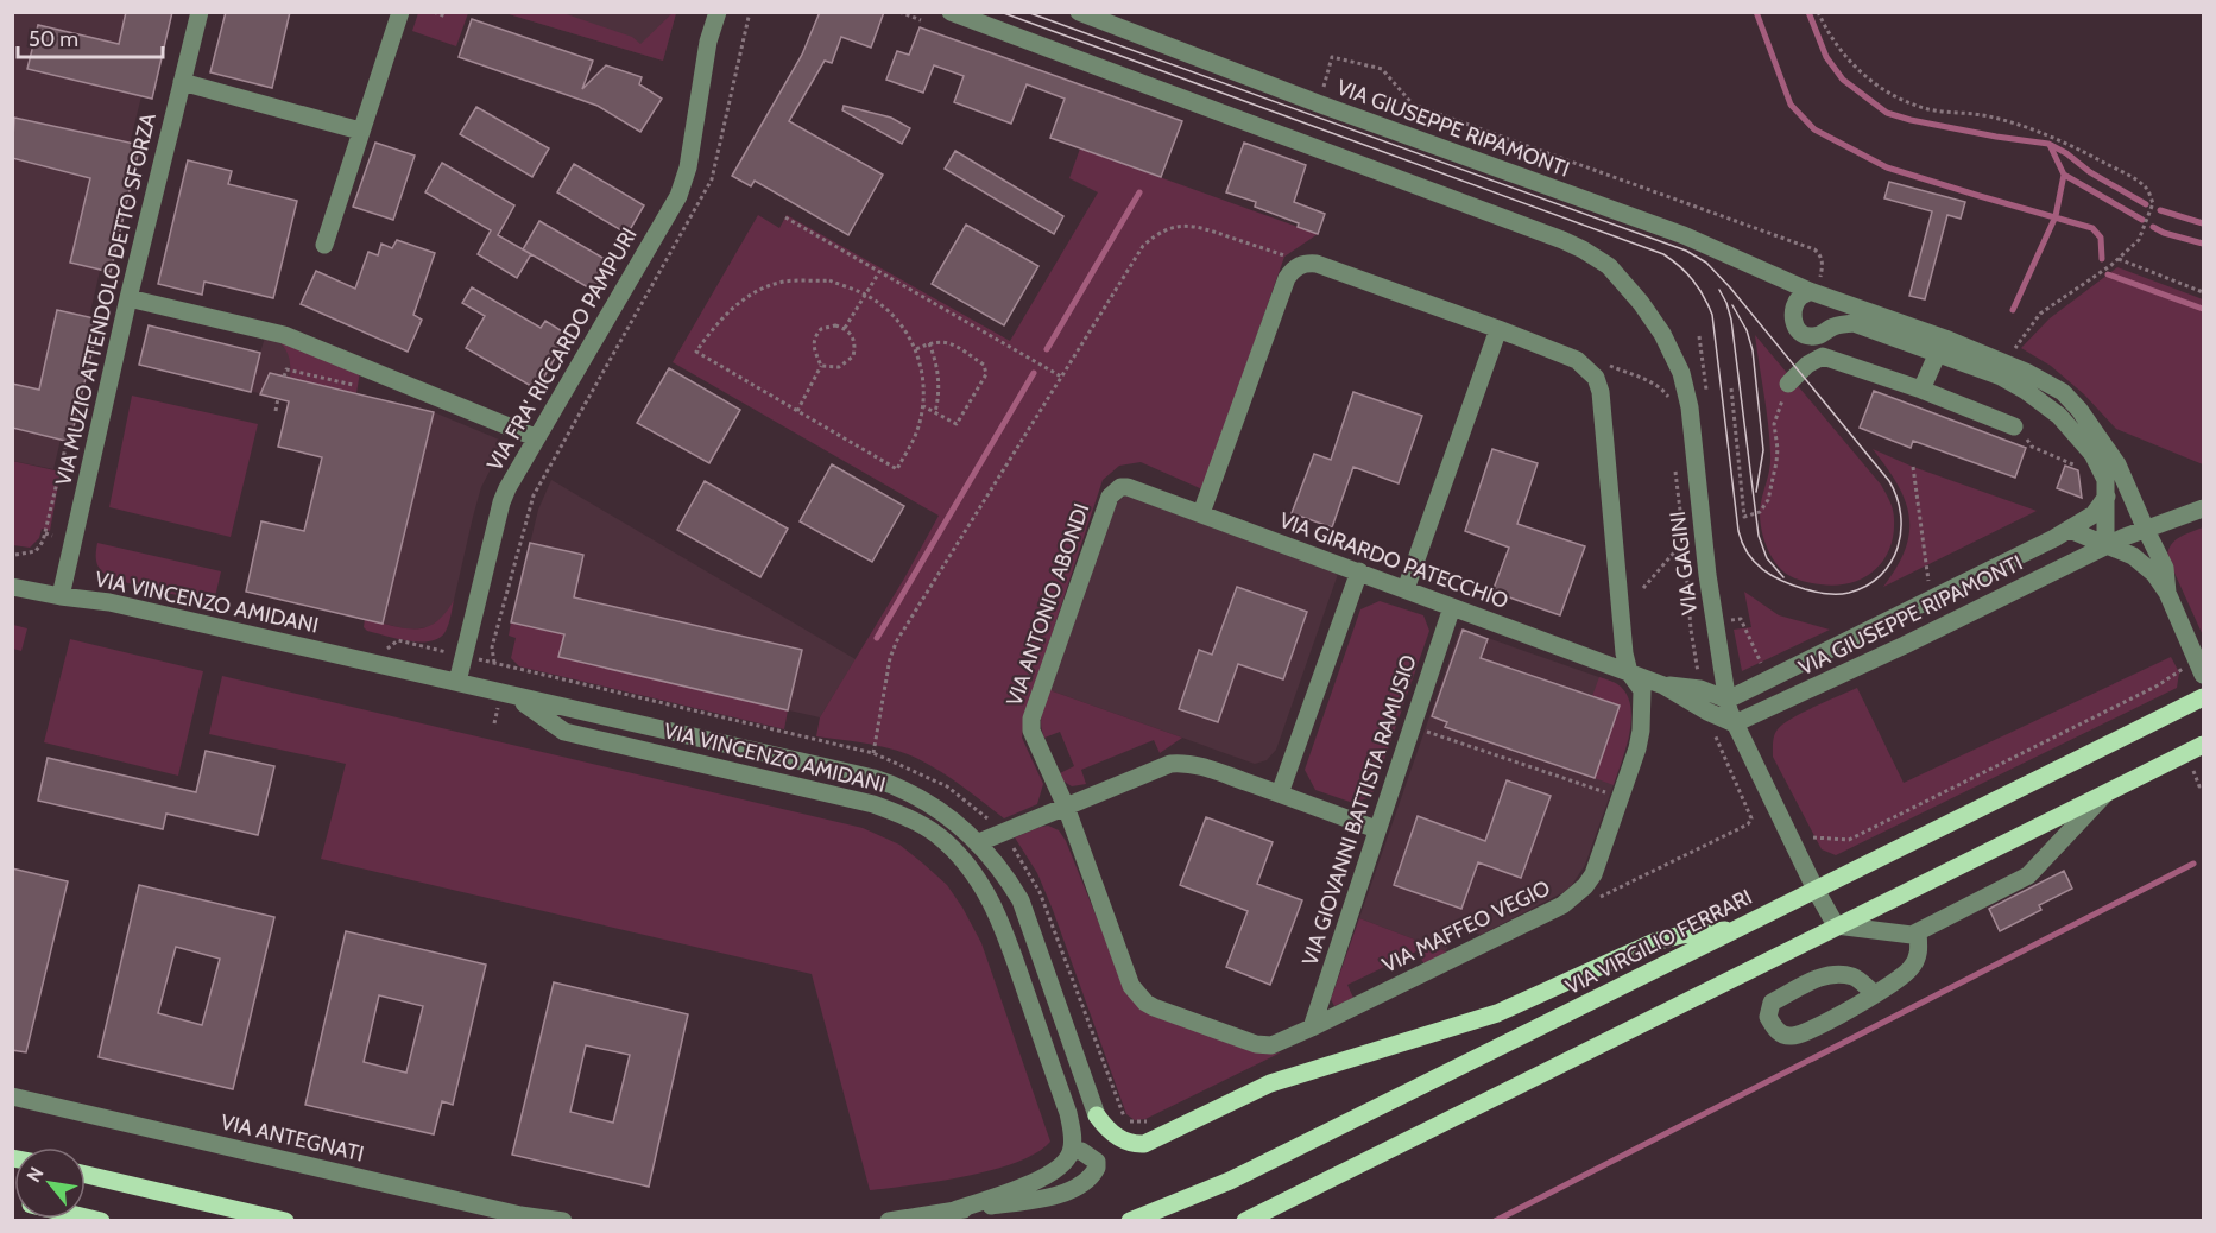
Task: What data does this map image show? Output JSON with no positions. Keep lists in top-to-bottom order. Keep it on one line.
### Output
{"streets":{"main road":["VIA VIRGILIO FERRARI"],"street":["VIA GIUSEPPE RIPAMONTI","VIA MUZIO ATTENDOLO DETTO SFORZA","VIA FRA' RICCARDO PAMPURI","VIA GIRARDO PATECCHIO","VIA GAGINI","VIA VINCENZO AMIDANI","VIA ANTONIO ABONDI","VIA GIOVANNI BATTISTA RAMUSIO","VIA MAFFEO VEGIO","VIA ANTEGNATI"]},"crossings":[["VIA GIUSEPPE RIPAMONTI","VIA GIRARDO PATECCHIO"],["VIA GIUSEPPE RIPAMONTI","VIA GAGINI"],["VIA MUZIO ATTENDOLO DETTO SFORZA","VIA VINCENZO AMIDANI"],["VIA FRA' RICCARDO PAMPURI","VIA VINCENZO AMIDANI"],["VIA GIRARDO PATECCHIO","VIA GAGINI"],["VIA GIRARDO PATECCHIO","VIA ANTONIO ABONDI"],["VIA GIRARDO PATECCHIO","VIA GIOVANNI BATTISTA RAMUSIO"],["VIA GIRARDO PATECCHIO","VIA MAFFEO VEGIO"],["VIA GAGINI","VIA VIRGILIO FERRARI"],["VIA ANTONIO ABONDI","VIA GIOVANNI BATTISTA RAMUSIO"],["VIA ANTONIO ABONDI","VIA MAFFEO VEGIO"],["VIA GIOVANNI BATTISTA RAMUSIO","VIA MAFFEO VEGIO"]],"scale_bar":"50 m","north":"top left"}
